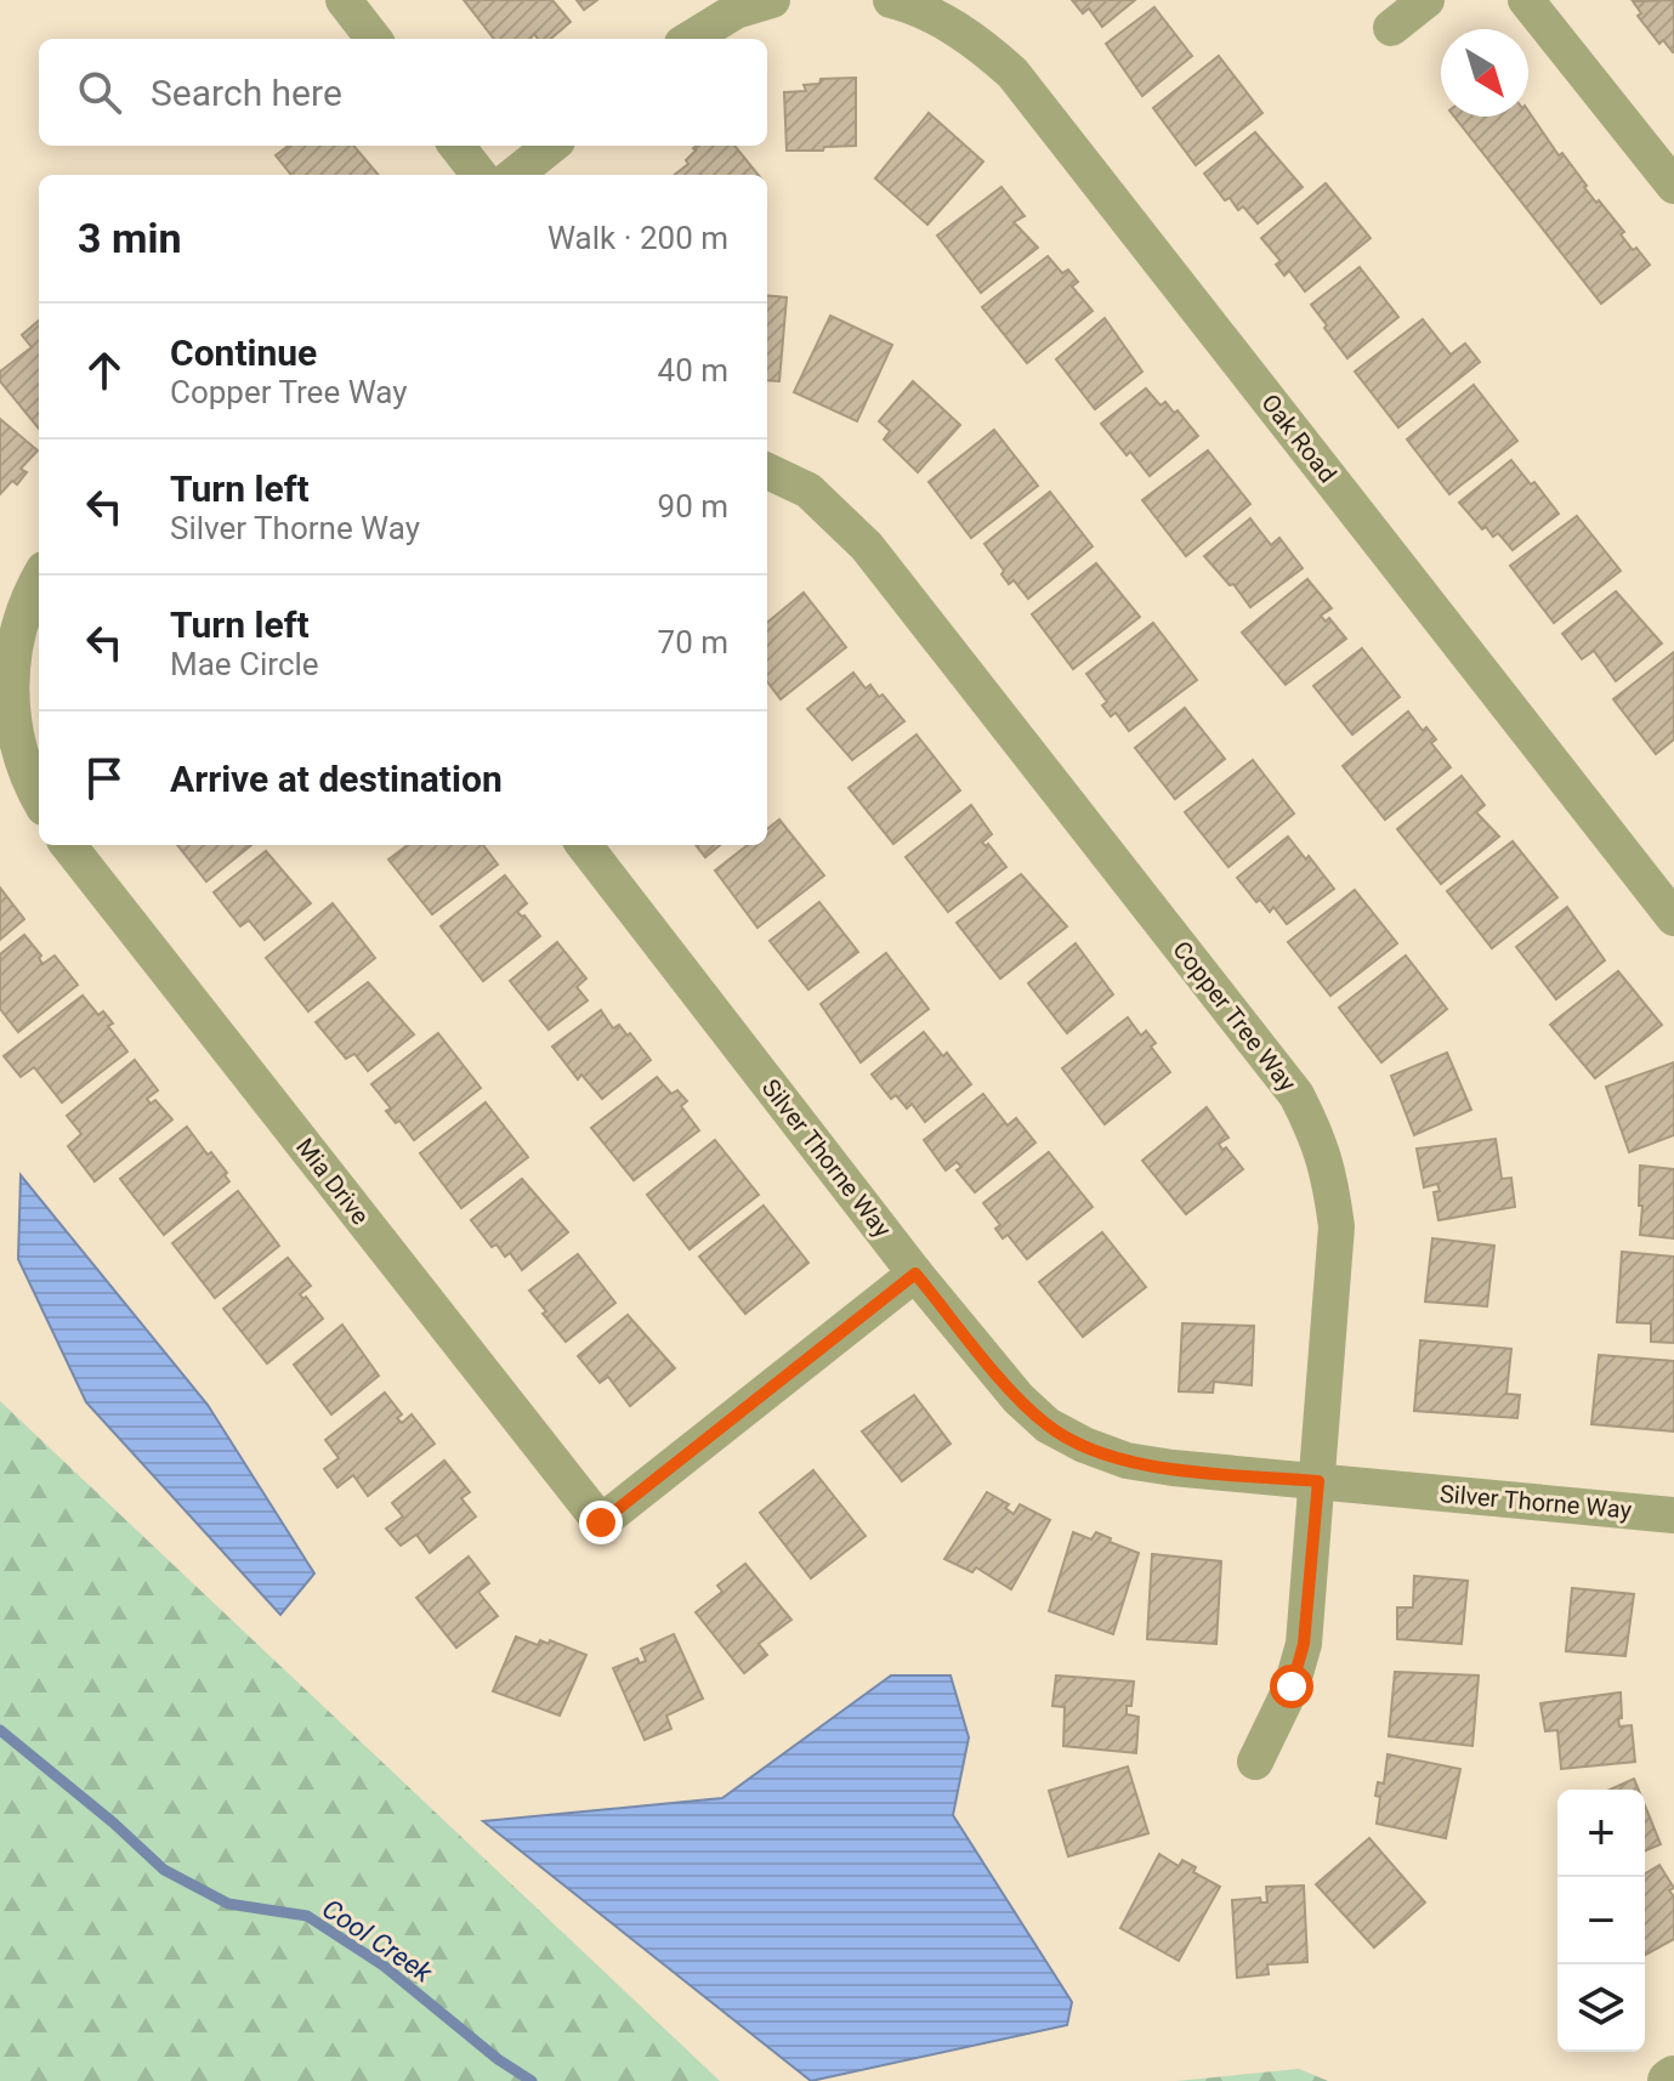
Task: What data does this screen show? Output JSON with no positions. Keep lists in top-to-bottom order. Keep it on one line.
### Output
{"streets":{"street":["Oak Road","Copper Tree Way","Silver Thorne Way","Mia Drive"]},"crossings":[["Copper Tree Way","Silver Thorne Way"],["Silver Thorne Way","Mia Drive"]],"water":["Cool Creek"],"north":"bottom right","page":{"search":"Search here","heading":["3 min","Walk · 200 m"],"list":[["Continue","Copper Tree Way","40 m"],["Turn left","Silver Thorne Way","90 m"],["Turn left","Mae Circle","70 m"],"Arrive at destination"],"map_buttons":["+","−"]}}
